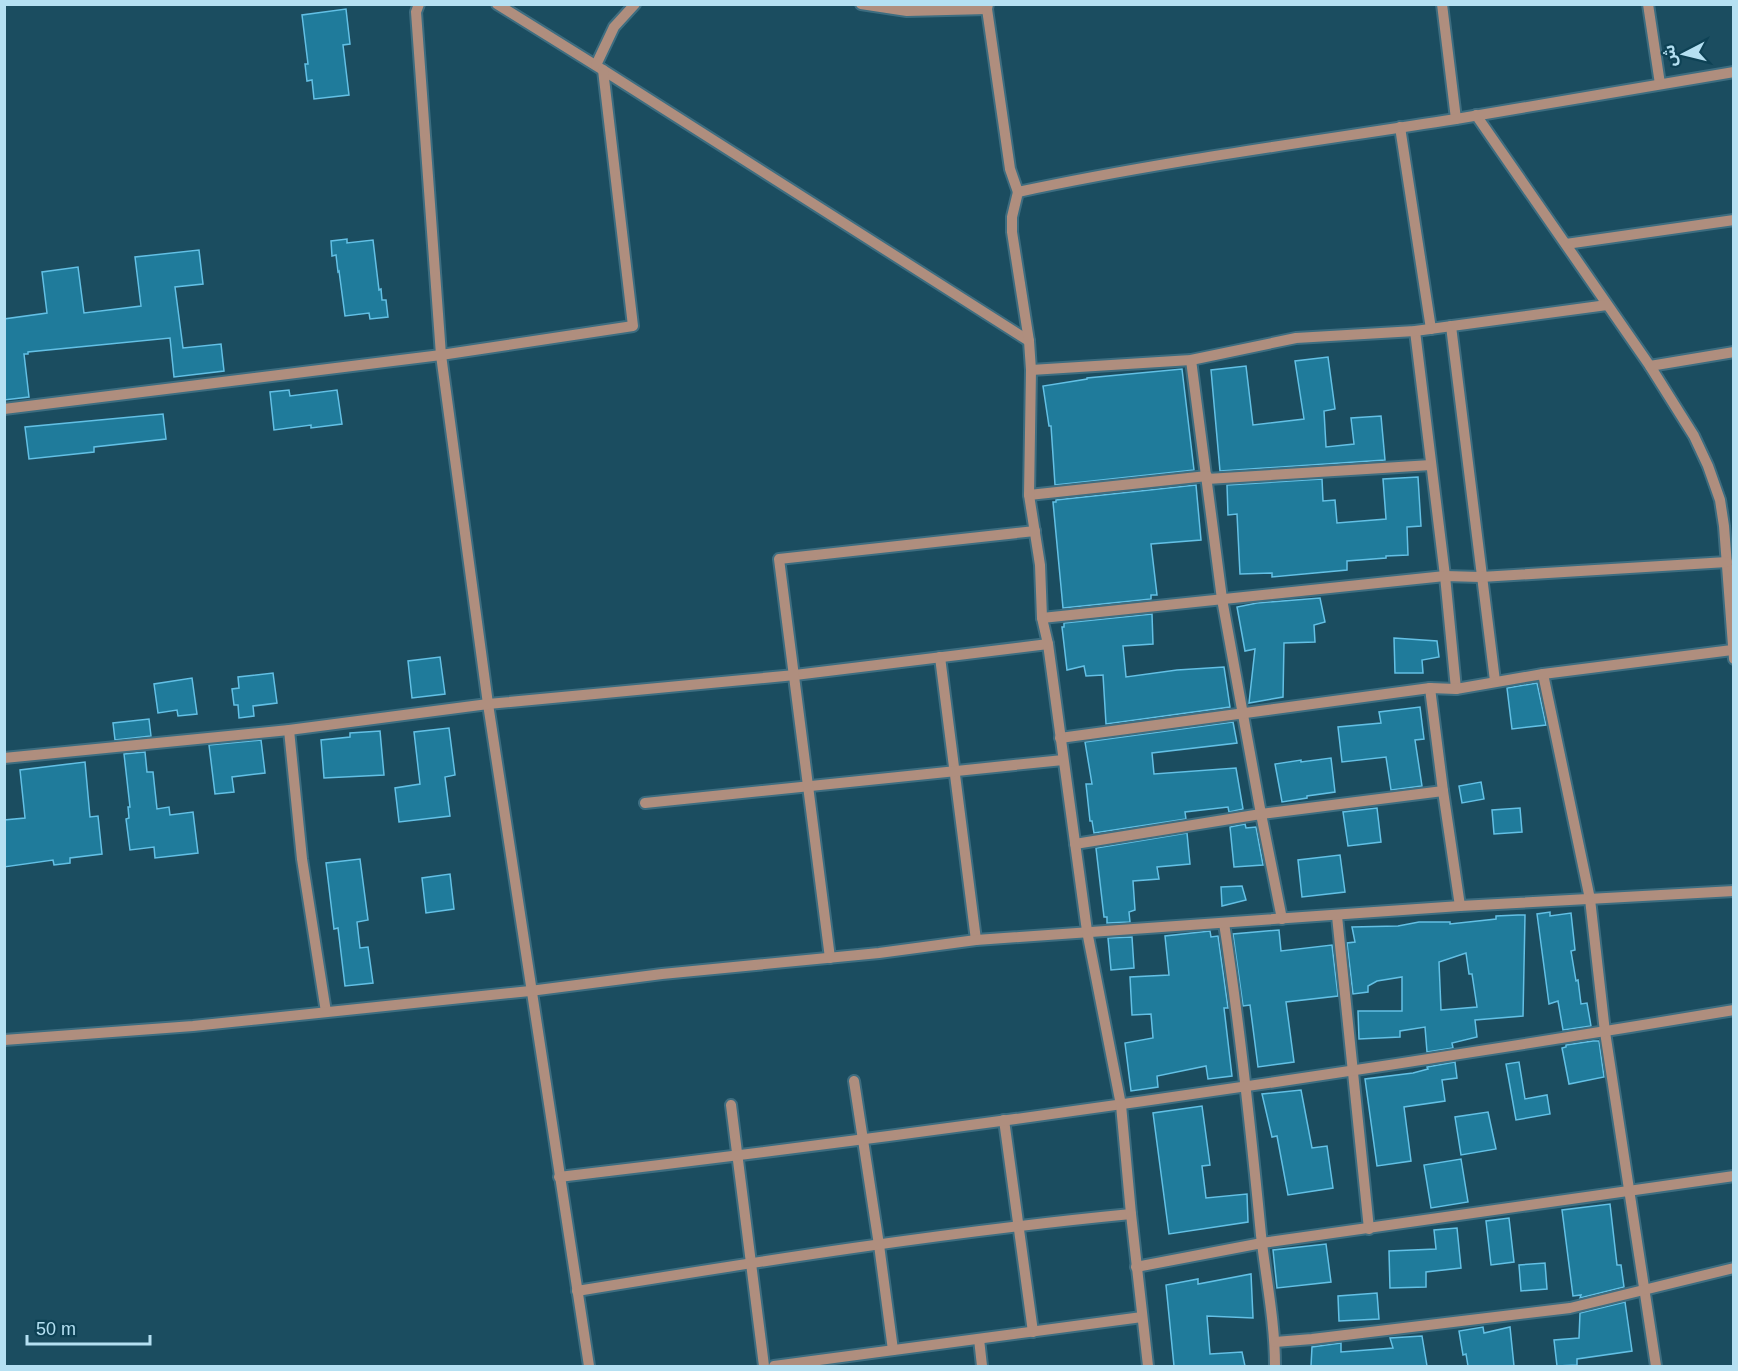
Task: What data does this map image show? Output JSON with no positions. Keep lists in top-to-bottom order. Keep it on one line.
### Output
{"scale_bar":"50 m","north":"left"}
